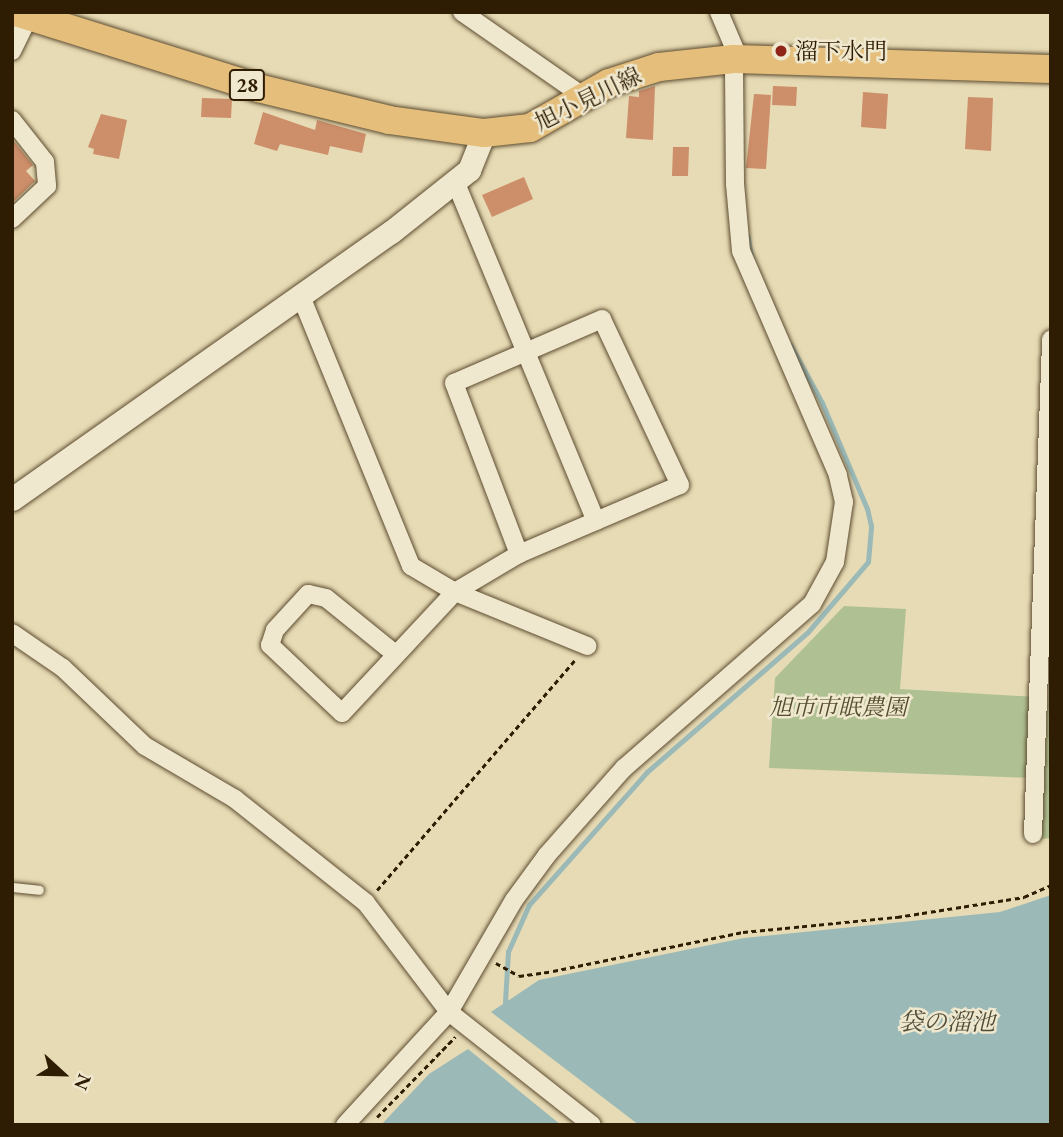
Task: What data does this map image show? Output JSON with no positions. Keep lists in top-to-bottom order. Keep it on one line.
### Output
{"streets":{"main road":["28","旭小見川線"]},"water":["袋の溜池"],"parks":["旭市市眠農園"],"places":["溜下水門"],"north":"right"}
